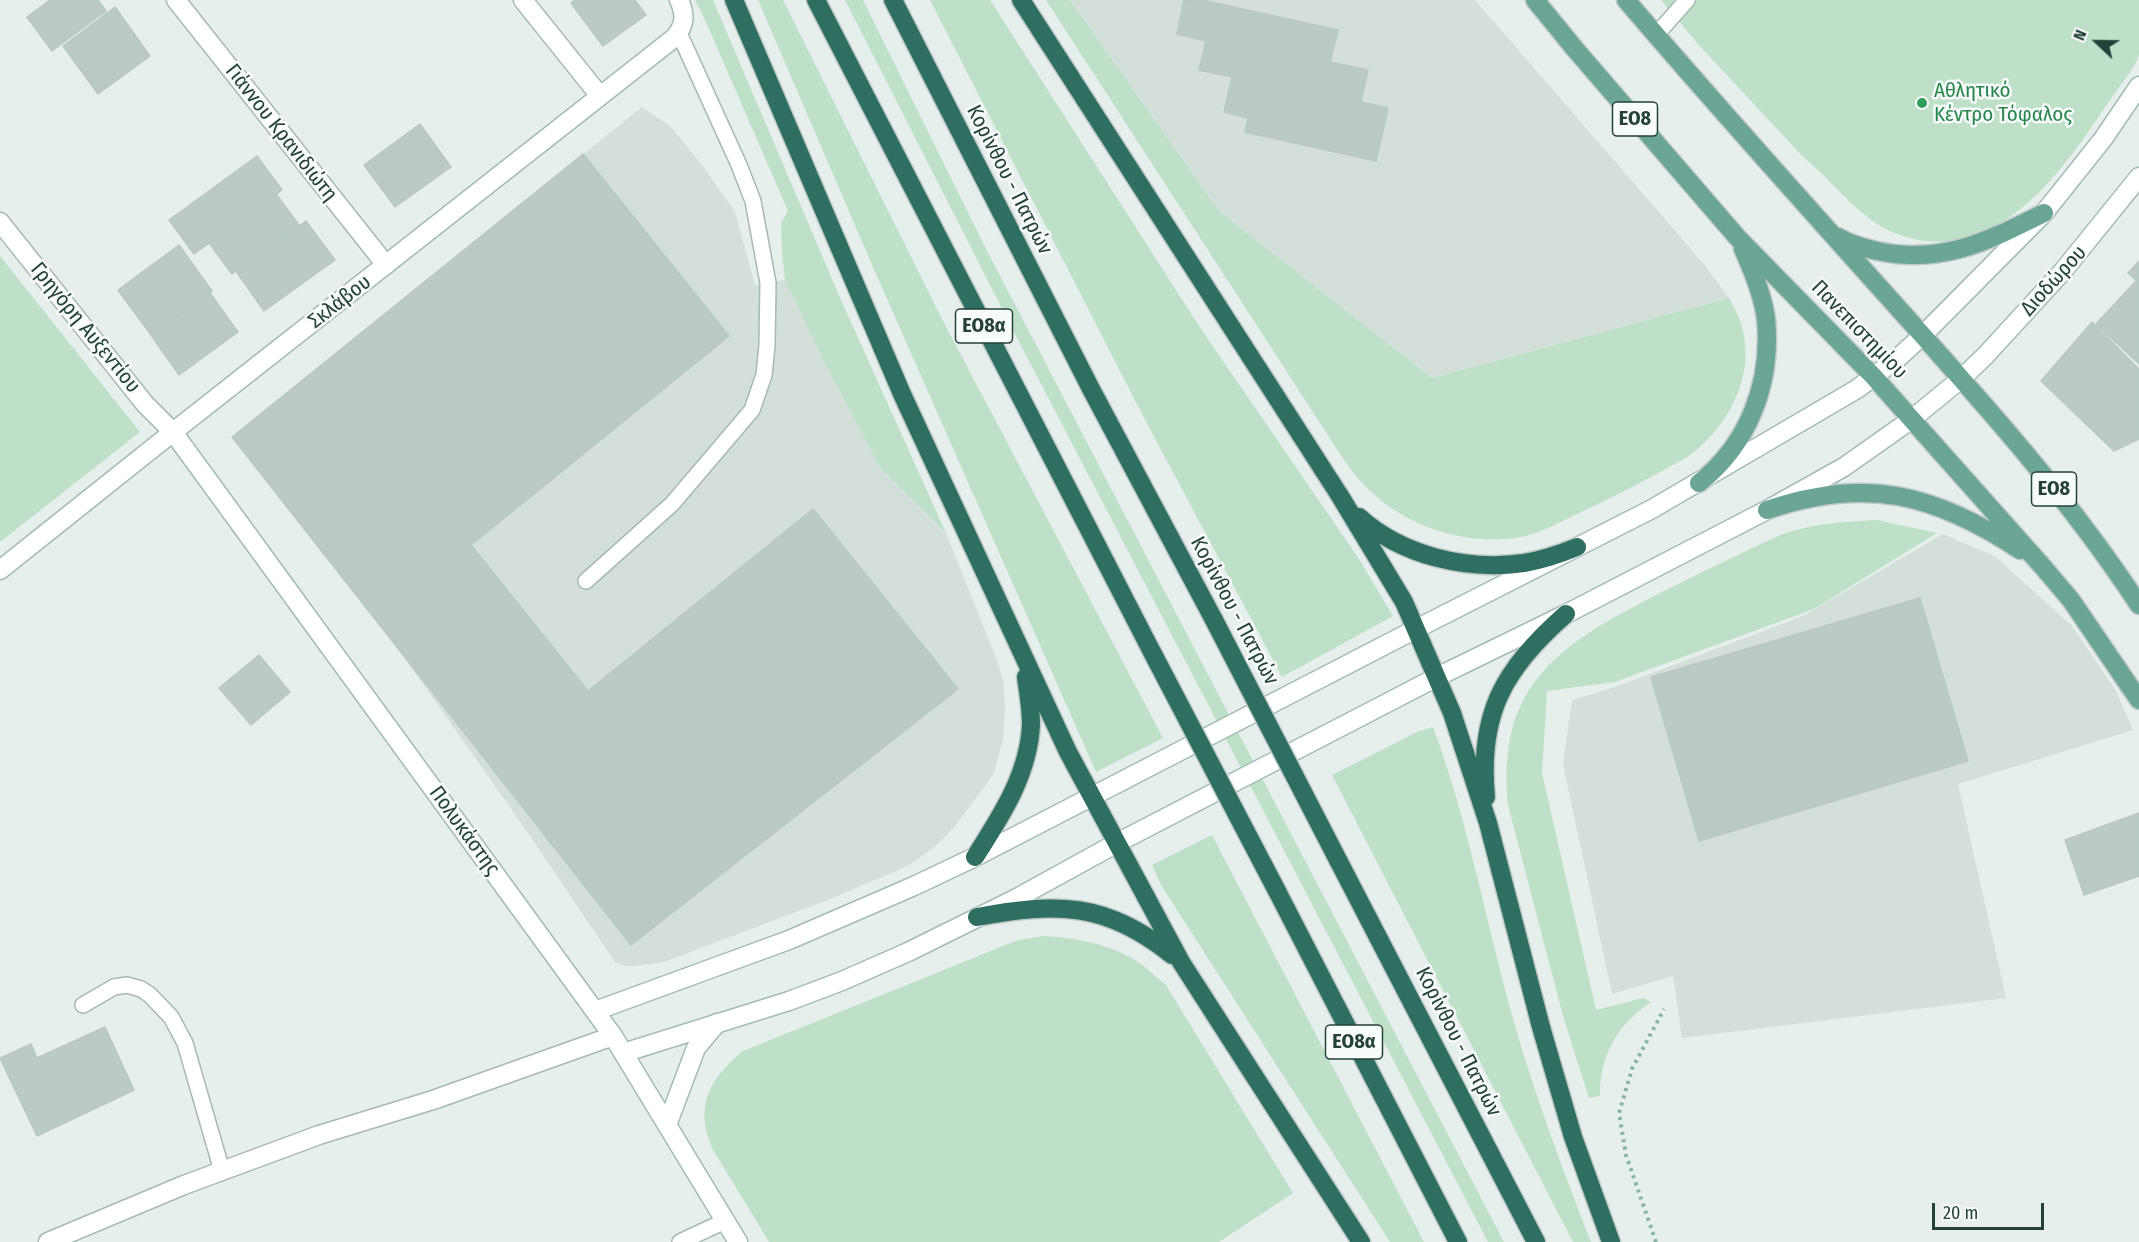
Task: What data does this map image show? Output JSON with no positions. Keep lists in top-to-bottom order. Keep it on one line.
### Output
{"streets":{"highway":["Κορίνθου - Πατρών","ΕΟ8α"],"main road":["ΕΟ8","Πανεπιστημίου"],"street":["Γιάννου Κρανιδιώτη","Διοδώρου","Σκλάβου","Γρηγόρη Αυξεντίου","Πολυκάστης"]},"crossings":[["Γιάννου Κρανιδιώτη","Σκλάβου"],["Διοδώρου","Πανεπιστημίου"],["Διοδώρου","Πολυκάστης"],["Σκλάβου","Γρηγόρη Αυξεντίου"],["Σκλάβου","Πολυκάστης"],["Γρηγόρη Αυξεντίου","Πολυκάστης"]],"places":["Αθλητικό Κέντρο Τόφαλος"],"scale_bar":"20 m","north":"left"}
